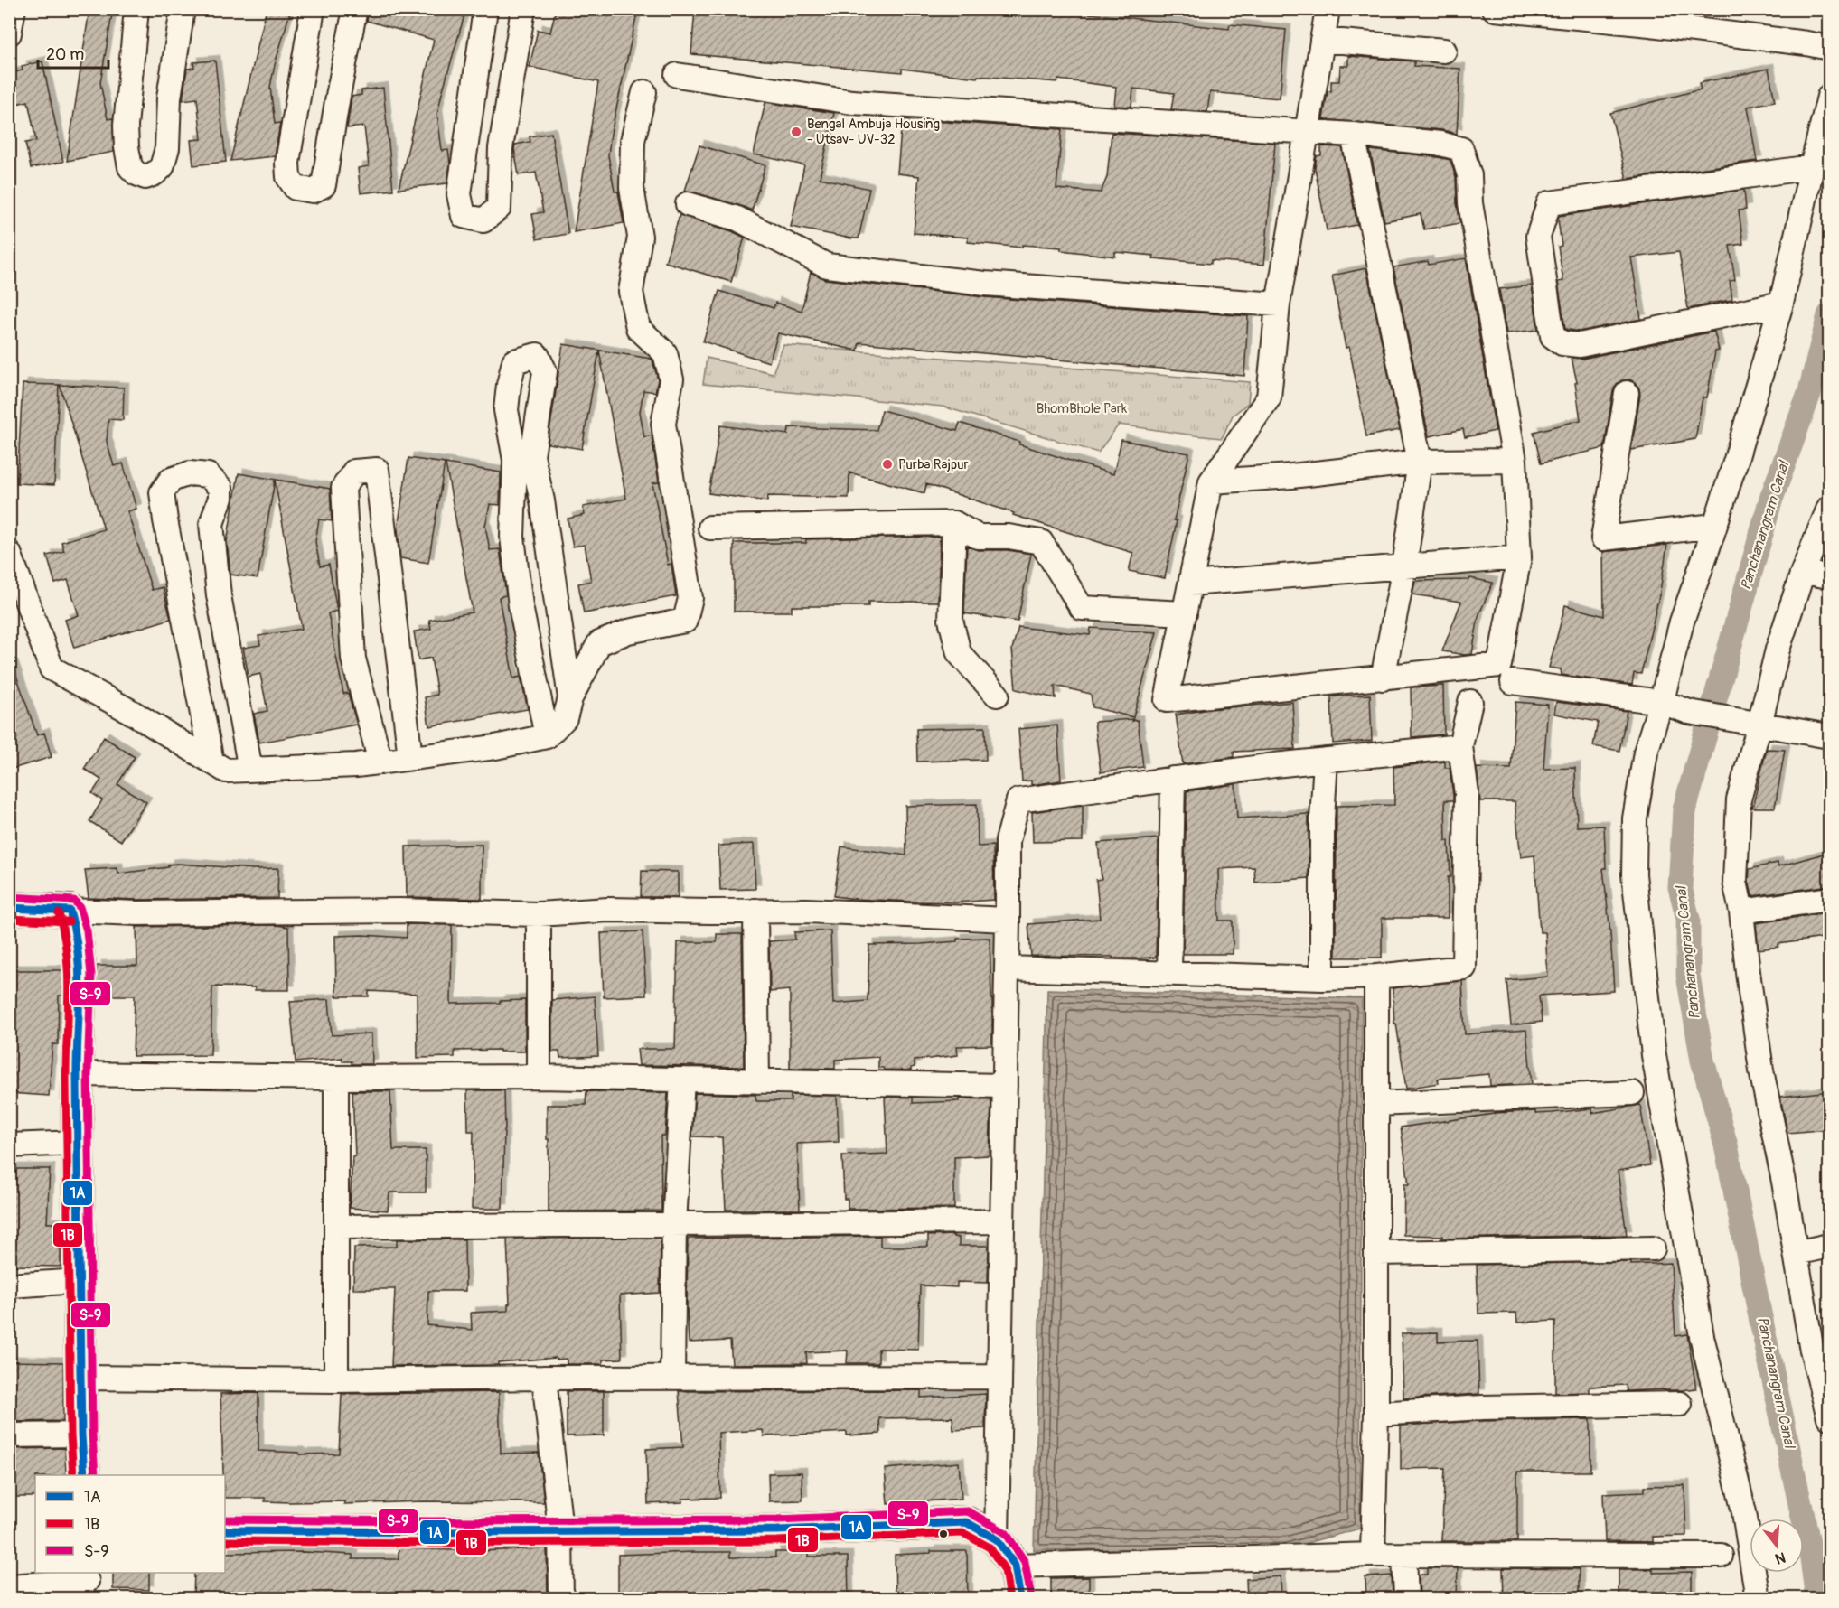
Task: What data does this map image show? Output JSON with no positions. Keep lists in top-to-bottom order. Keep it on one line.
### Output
{"water":["Panchanangram Canal"],"parks":["BhomBhole Park"],"places":["Bengal Ambuja Housing - Utsav- UV-32","Purba Rajpur"],"lines":["transit line S-9","transit line 1A","transit line 1B"],"legend":["1A","1B","S-9"],"scale_bar":"20 m","north":"bottom"}
